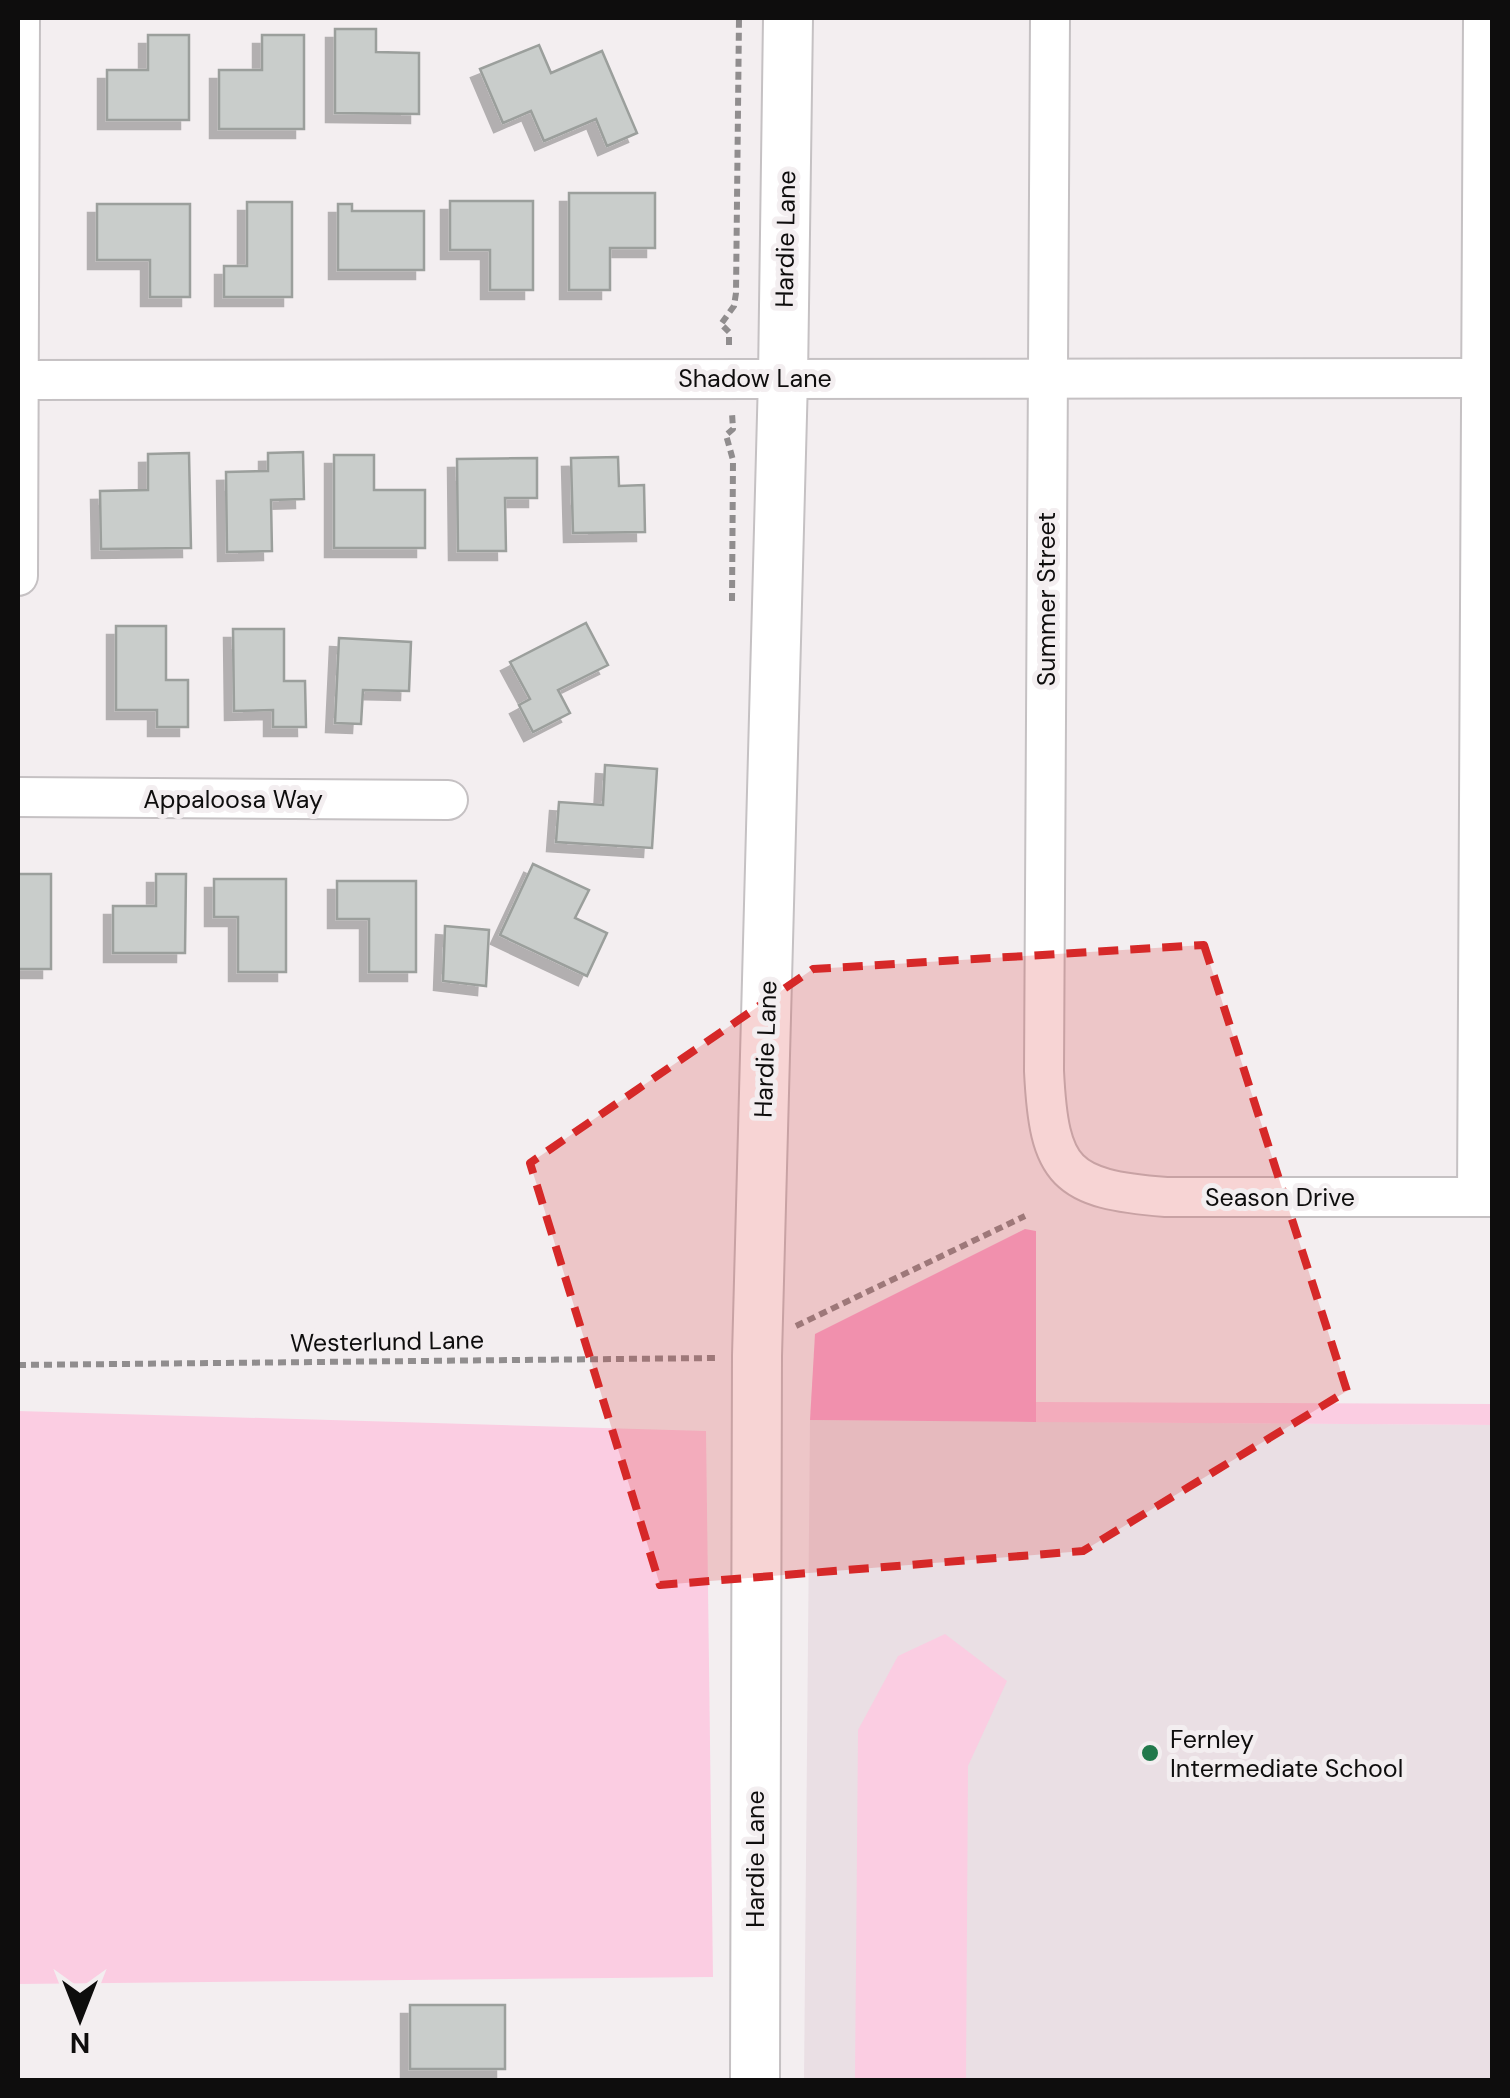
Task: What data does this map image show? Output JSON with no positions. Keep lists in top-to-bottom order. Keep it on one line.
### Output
{"streets":{"street":["Hardie Lane","Shadow Lane","Summer Street","Appaloosa Way","Season Drive"],"path":["Westerlund Lane"]},"crossings":[["Hardie Lane","Shadow Lane"],["Hardie Lane","Westerlund Lane"],["Shadow Lane","Summer Street"],["Summer Street","Season Drive"]],"places":["Fernley Intermediate School"],"north":"bottom"}
